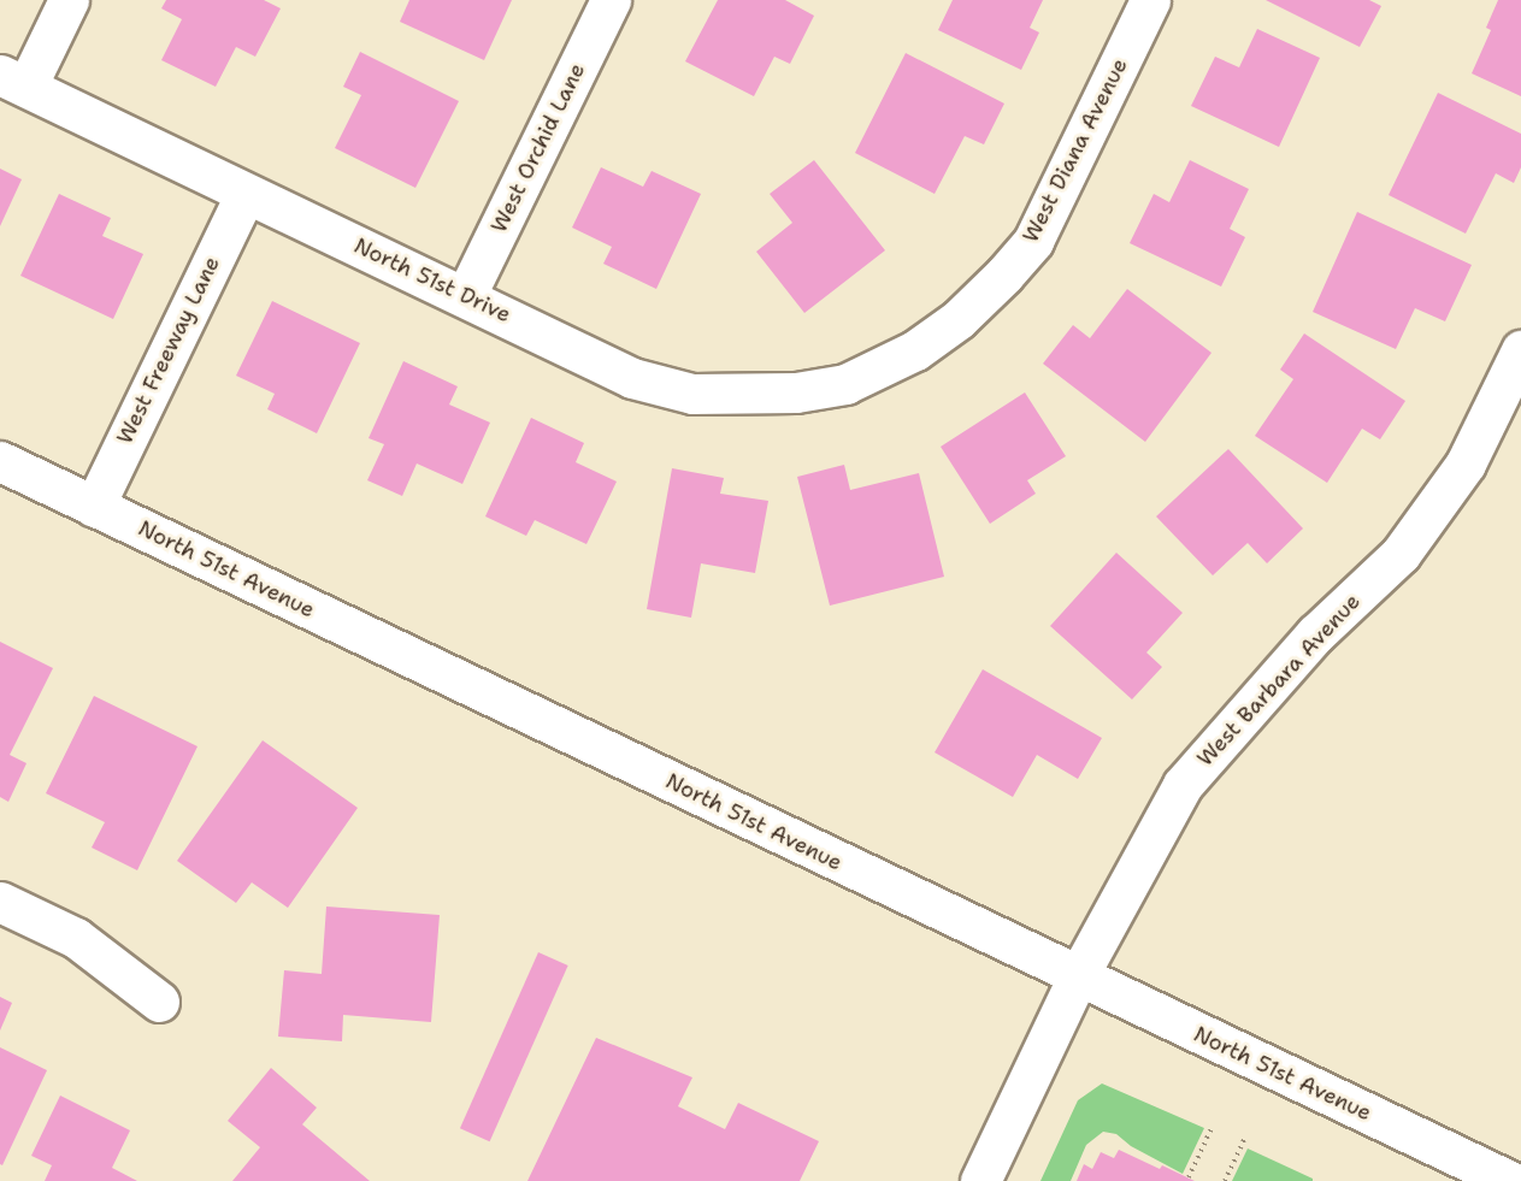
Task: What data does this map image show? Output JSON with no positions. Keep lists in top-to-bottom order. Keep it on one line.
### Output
{"streets":{"street":["West Orchid Lane","West Diana Avenue","North 51st Drive","West Freeway Lane","North 51st Avenue","West Barbara Avenue"]},"crossings":[["West Orchid Lane","North 51st Drive"],["West Diana Avenue","North 51st Drive"],["North 51st Drive","West Freeway Lane"],["West Freeway Lane","North 51st Avenue"],["North 51st Avenue","West Barbara Avenue"]]}
